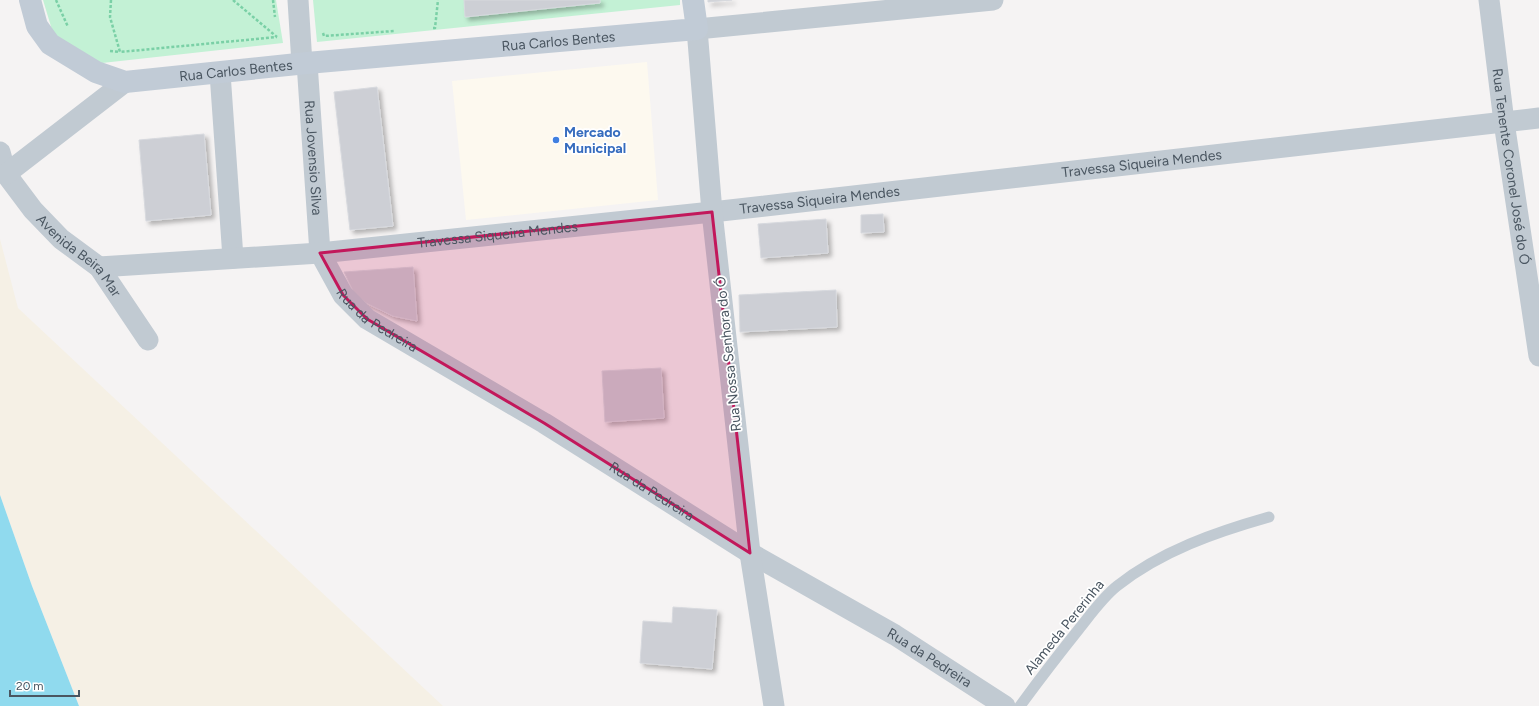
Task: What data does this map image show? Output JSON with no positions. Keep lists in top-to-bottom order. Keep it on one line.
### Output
{"streets":{"main road":["Rua Carlos Bentes","Rua Nossa Senhora do Ó"],"street":["Rua Jovensio Silva","Travessa Siqueira Mendes","Rua Tenente Coronel José do Ó","Avenida Beira Mar","Rua da Pedreira"],"lane":["Alameda Pererinha"]},"crossings":[["Rua Carlos Bentes","Rua Jovensio Silva"],["Rua Carlos Bentes","Rua Nossa Senhora do Ó"],["Rua Jovensio Silva","Travessa Siqueira Mendes"],["Rua Jovensio Silva","Rua da Pedreira"],["Travessa Siqueira Mendes","Rua Tenente Coronel José do Ó"],["Travessa Siqueira Mendes","Avenida Beira Mar"],["Travessa Siqueira Mendes","Rua da Pedreira"],["Travessa Siqueira Mendes","Rua Nossa Senhora do Ó"],["Rua da Pedreira","Rua Nossa Senhora do Ó"]],"places":["Mercado Municipal"],"scale_bar":"20 m"}
